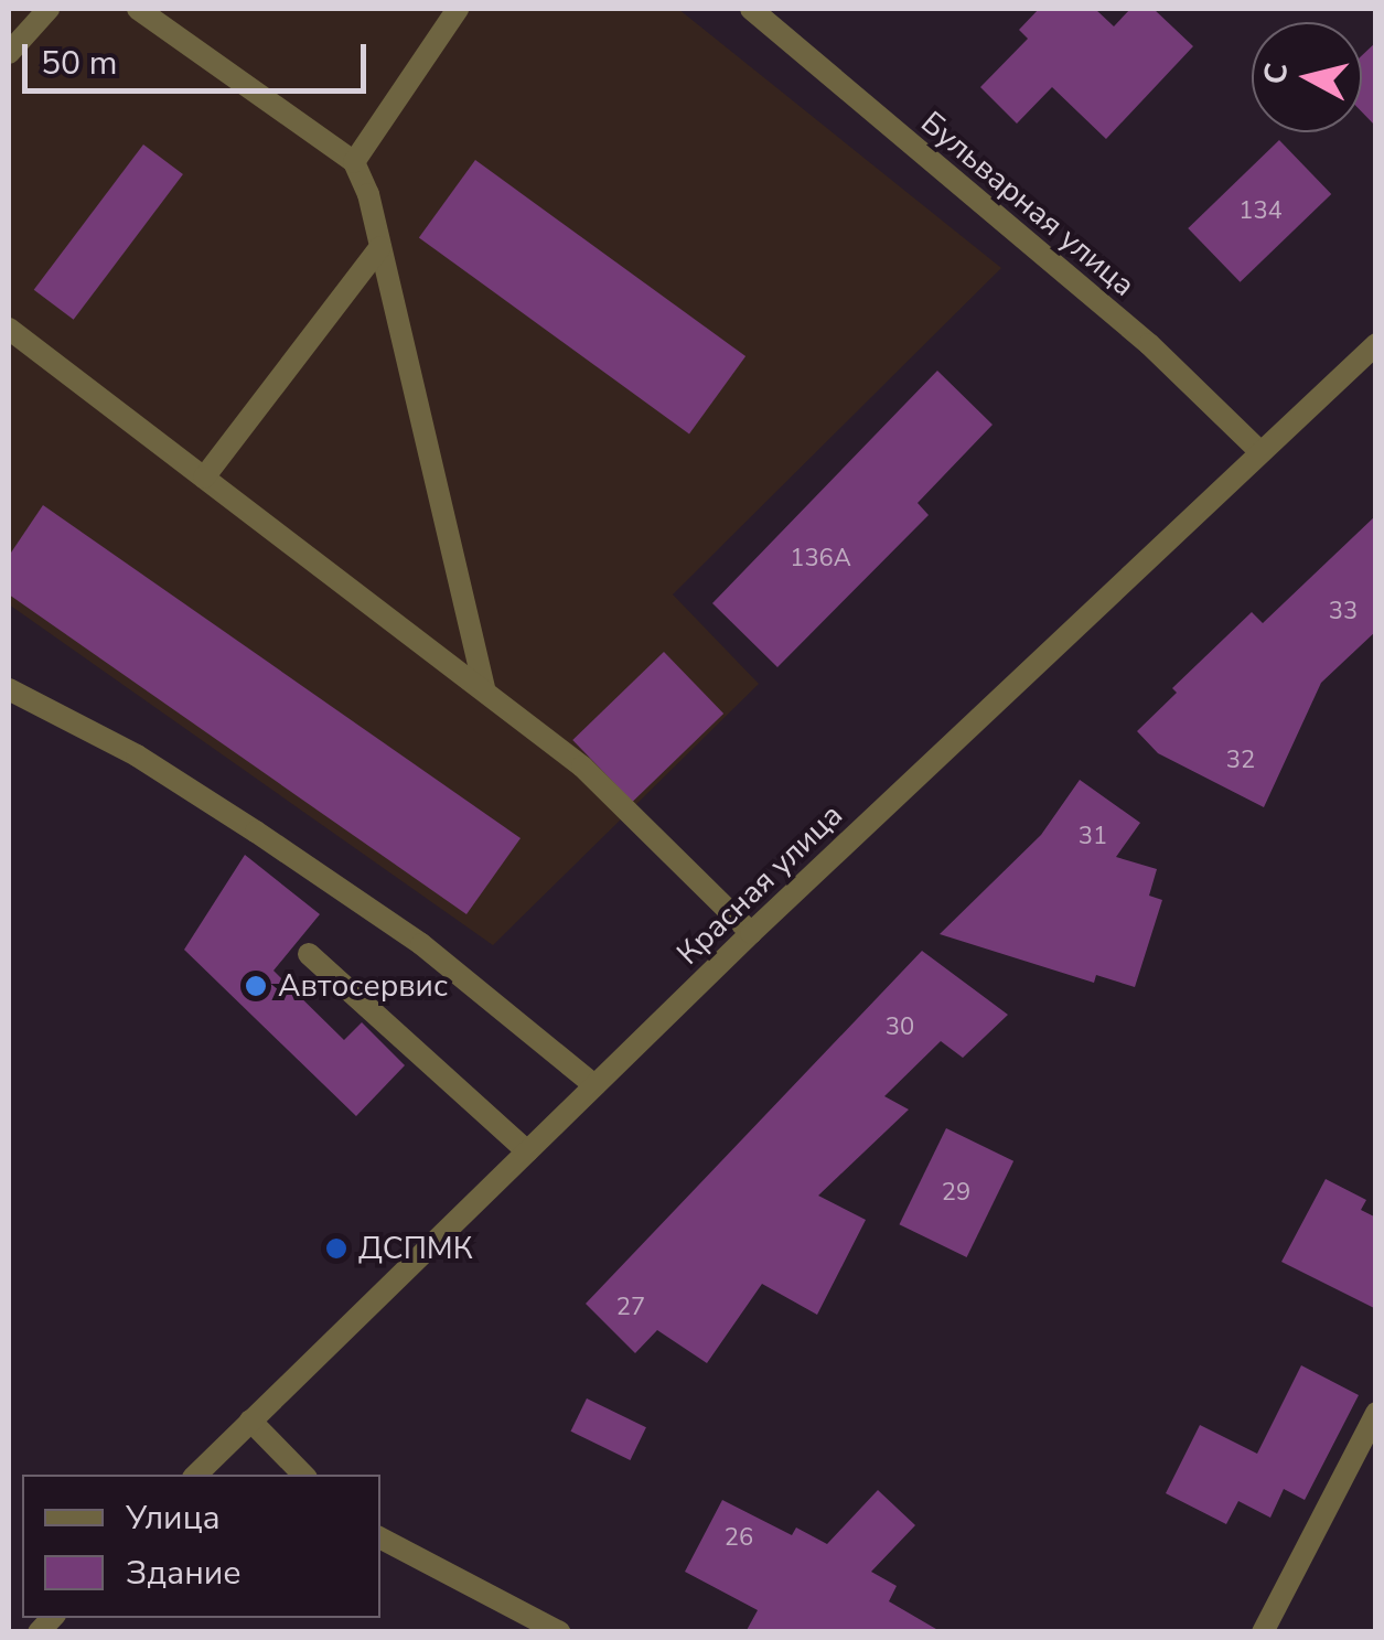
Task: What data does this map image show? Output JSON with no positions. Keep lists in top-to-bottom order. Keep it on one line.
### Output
{"streets":{"street":["Бульварная улица","Красная улица"]},"crossings":[["Бульварная улица","Красная улица"]],"places":["Автосервис","ДСПМК"],"house_numbers":["134","136А","33","32","31","30","29","27","26"],"legend":["Улица","Здание"],"scale_bar":"50 m","north":"left"}
